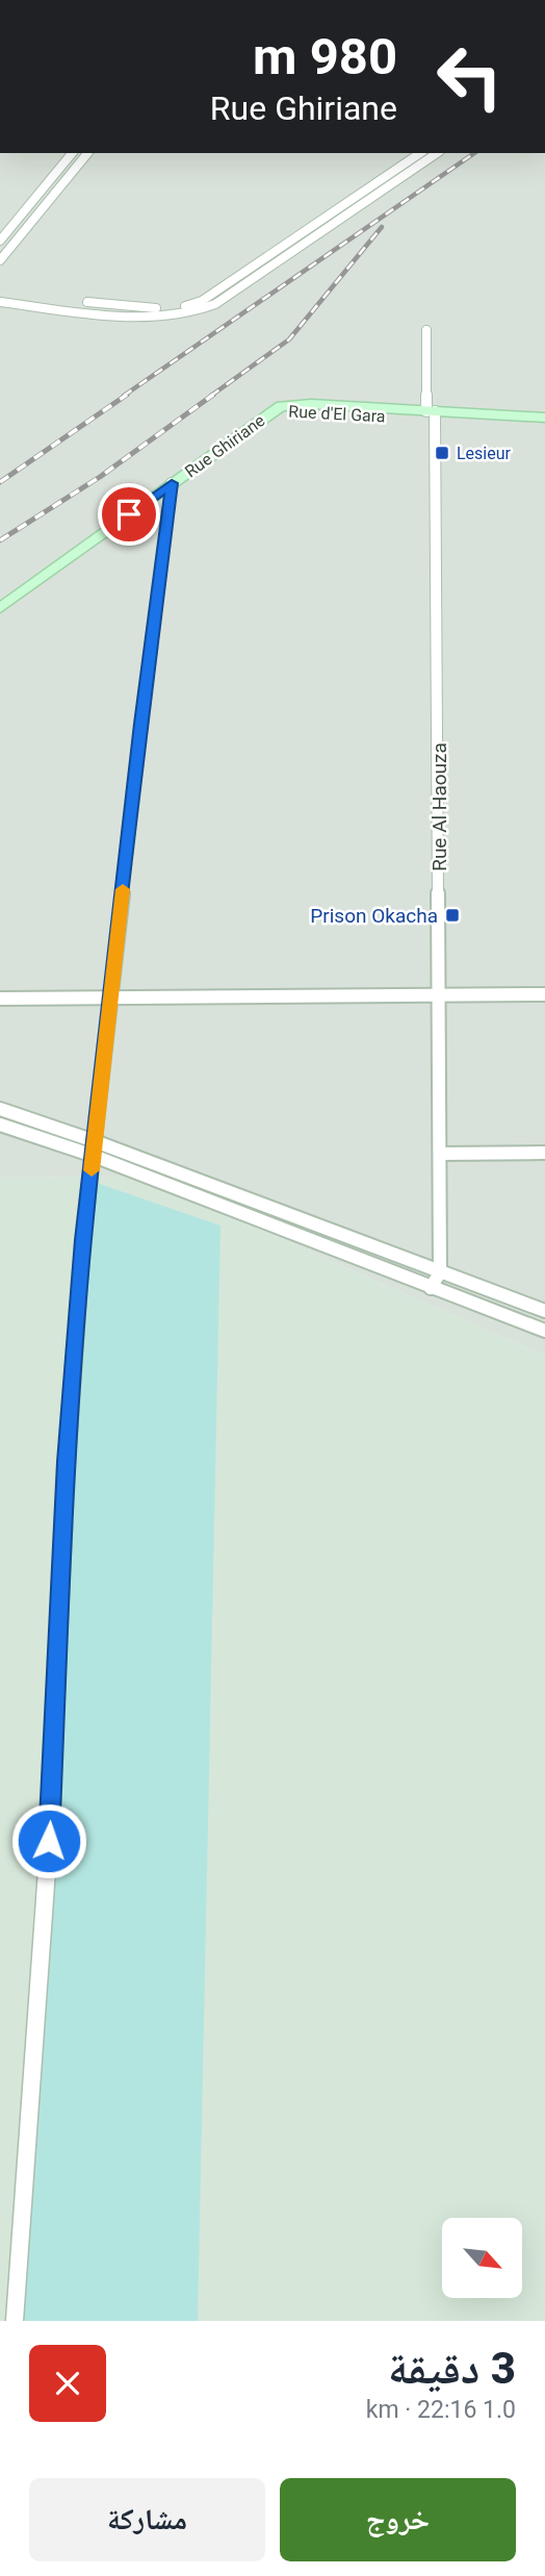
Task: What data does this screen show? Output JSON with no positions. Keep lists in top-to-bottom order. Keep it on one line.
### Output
{"streets":{"street":["Rue d'El Gara","Rue Ghiriane","Rue Al Haouza"]},"crossings":[["Rue d'El Gara","Rue Ghiriane"],["Rue d'El Gara","Rue Al Haouza"]],"places":{"transit":["Lesieur","Prison Okacha"]},"north":"bottom right","page":{"turn":["980 m","Rue Ghiriane"],"heading":["3 دقيقة","1.0 km · 22:16"],"buttons":["خروج","مشاركة"]}}
